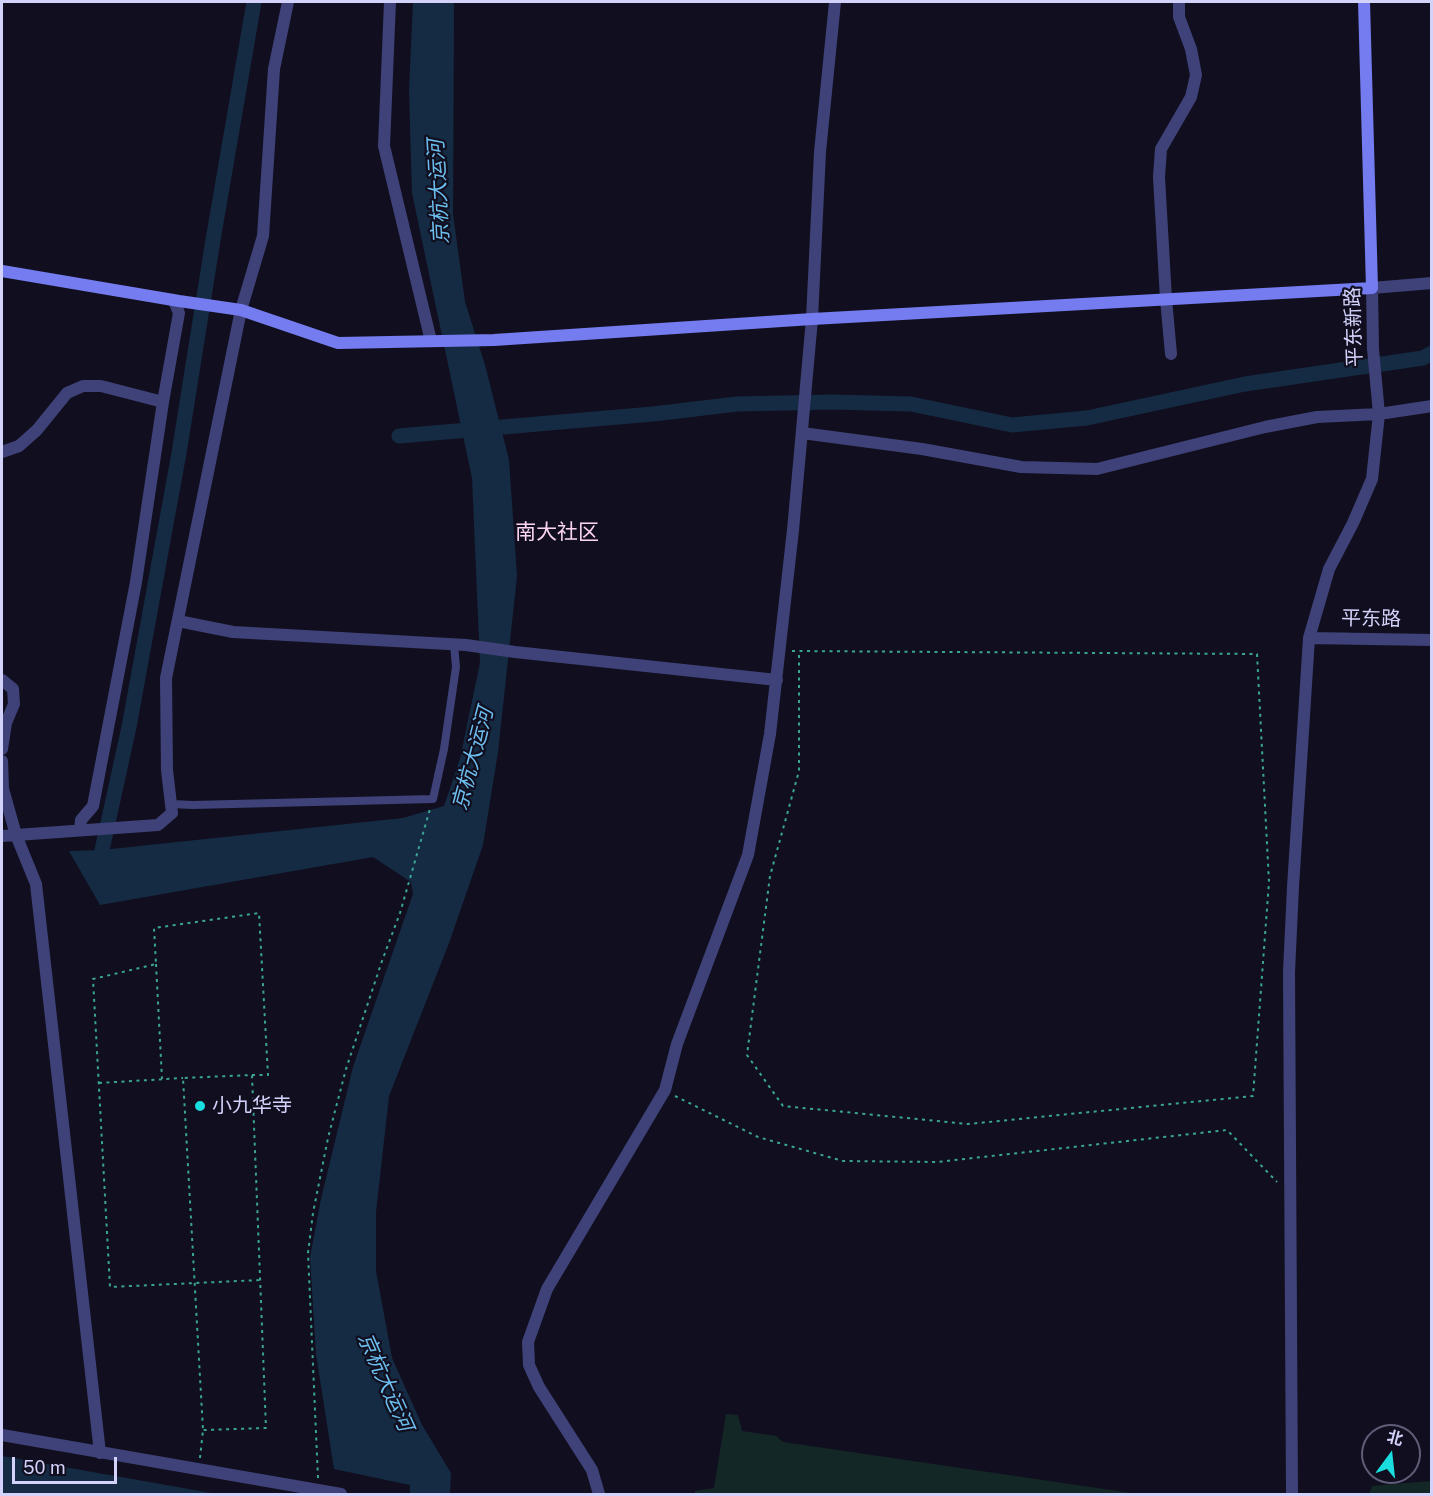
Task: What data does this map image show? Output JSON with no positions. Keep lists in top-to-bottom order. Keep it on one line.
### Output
{"streets":{"street":["平东新路","平东路"]},"crossings":[["平东新路","平东路"]],"districts":["南大社区"],"water":["京杭大运河"],"places":["小九华寺"],"scale_bar":"50 m","north":"top"}
